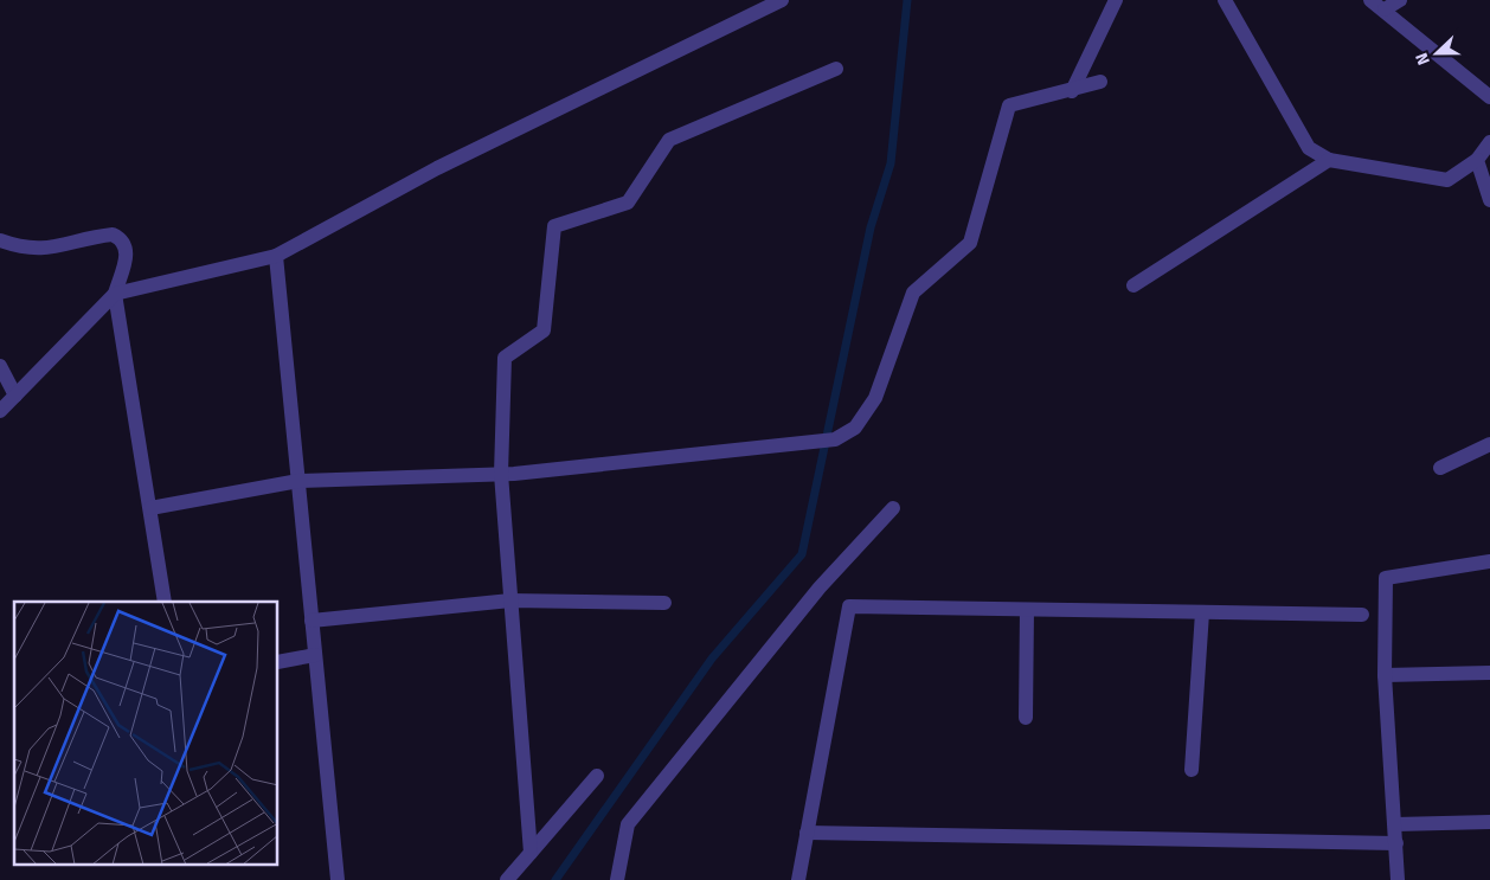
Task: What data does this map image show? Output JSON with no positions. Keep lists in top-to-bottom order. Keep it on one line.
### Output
{"north":"left"}
